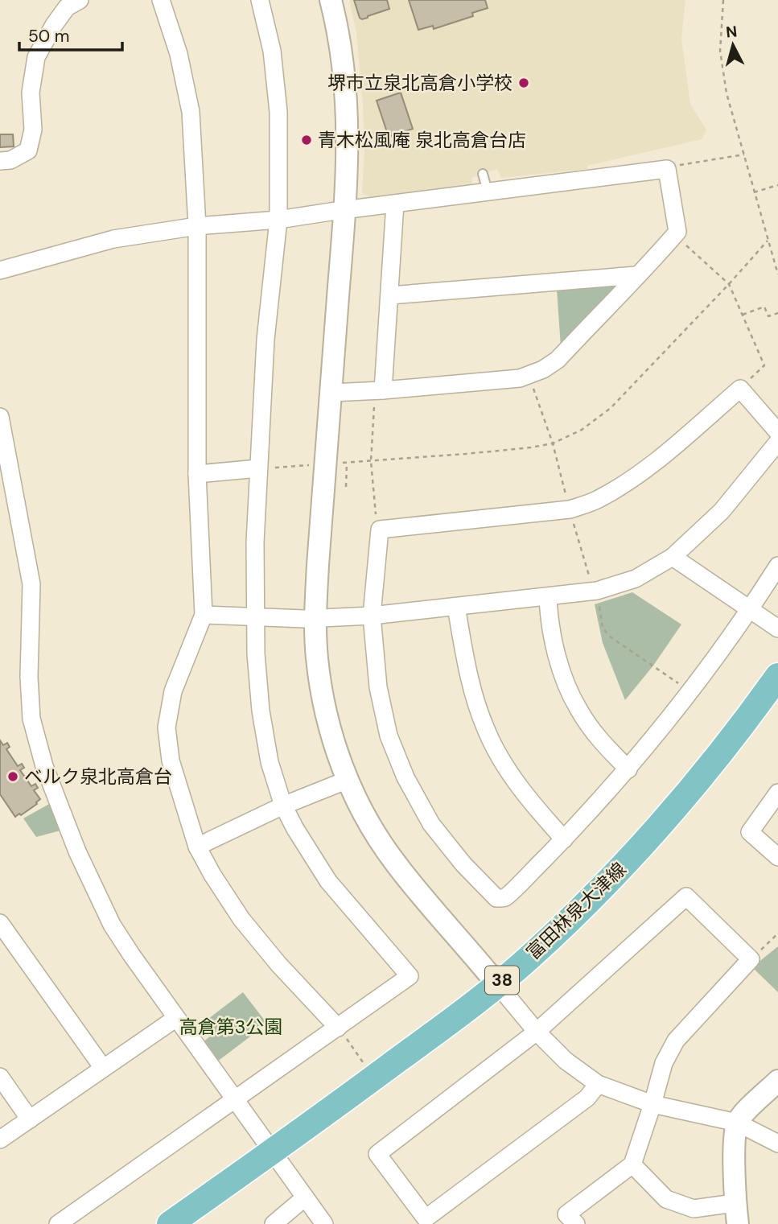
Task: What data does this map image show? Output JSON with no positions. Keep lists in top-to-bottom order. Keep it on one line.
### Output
{"streets":{"main road":["富田林泉大津線","38"]},"parks":["高倉第3公園"],"places":["堺市立泉北高倉小学校","青木松風庵 泉北高倉台店","ベルク泉北高倉台"],"scale_bar":"50 m","north":"top"}
